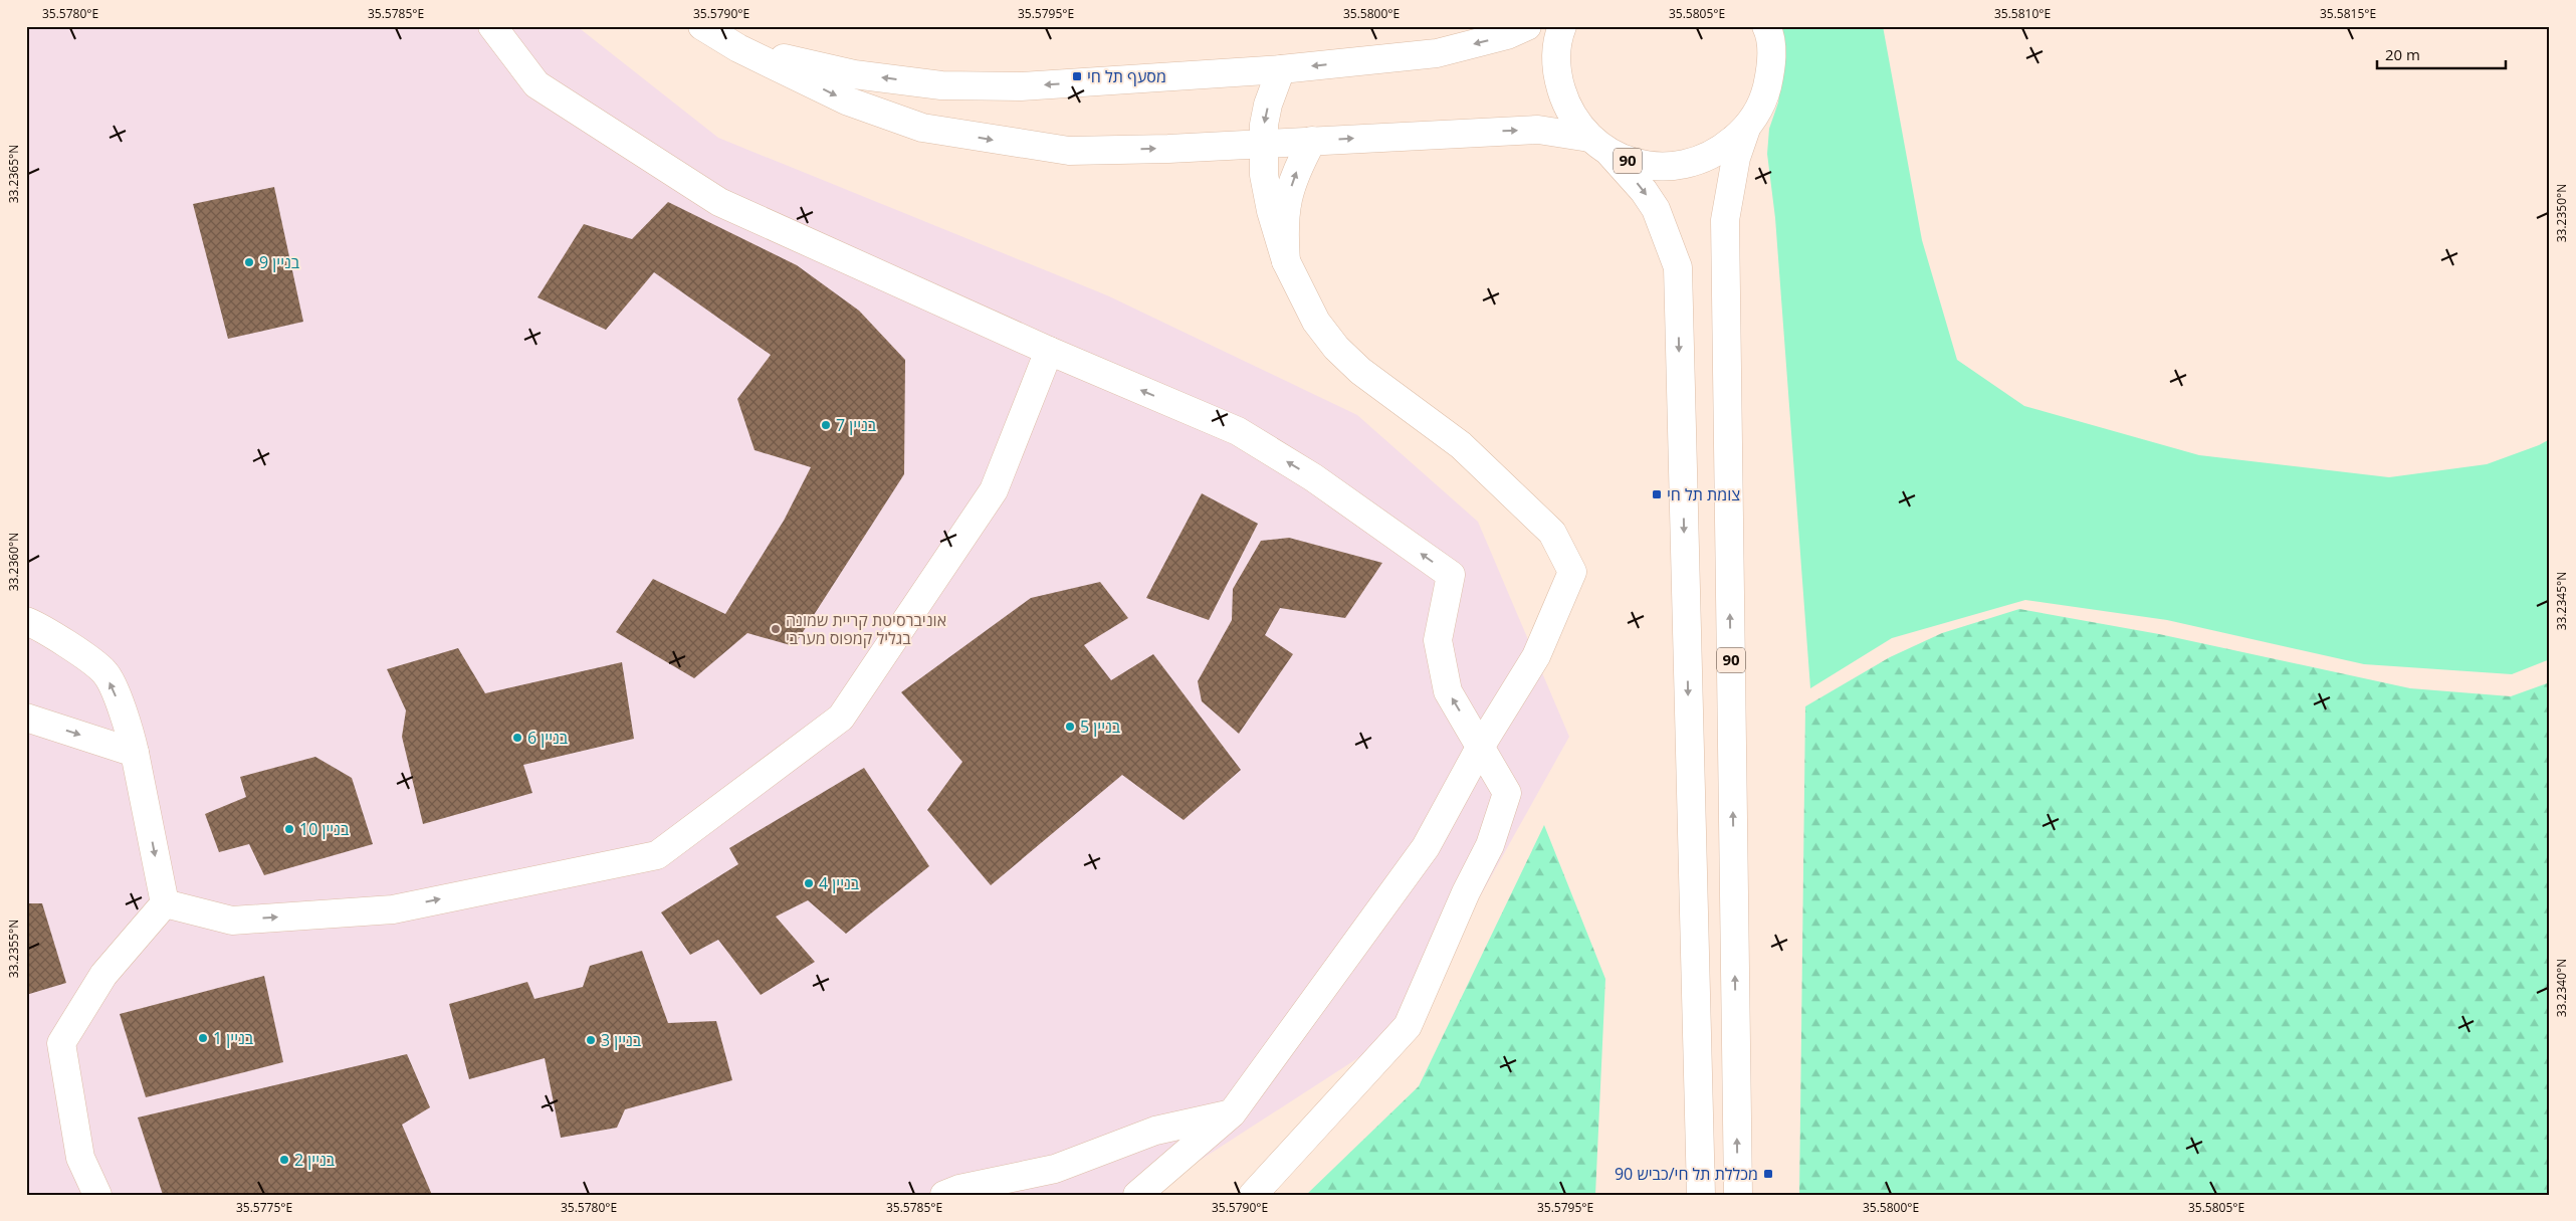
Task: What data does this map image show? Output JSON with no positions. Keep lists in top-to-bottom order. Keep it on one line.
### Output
{"streets":{"main road":["90"]},"places":{"transit":["מסעף תל חי","צומת תל חי","מכללת תל חי/כביש 90"],"other":["בניין 9","בניין 7","אוניברסיטת קריית שמונה בגליל קמפוס מערבי","בניין 5","בניין 6","בניין 10","בניין 4","בניין 1","בניין 3","בניין 2"]},"scale_bar":"20 m","coordinates":["35.5780°E","35.5785°E","35.5790°E","35.5795°E","35.5800°E","35.5805°E","35.5810°E","35.5815°E","33.2365°N","33.2350°N","33.2360°N","33.2345°N","33.2355°N","33.2340°N","35.5775°E"]}
